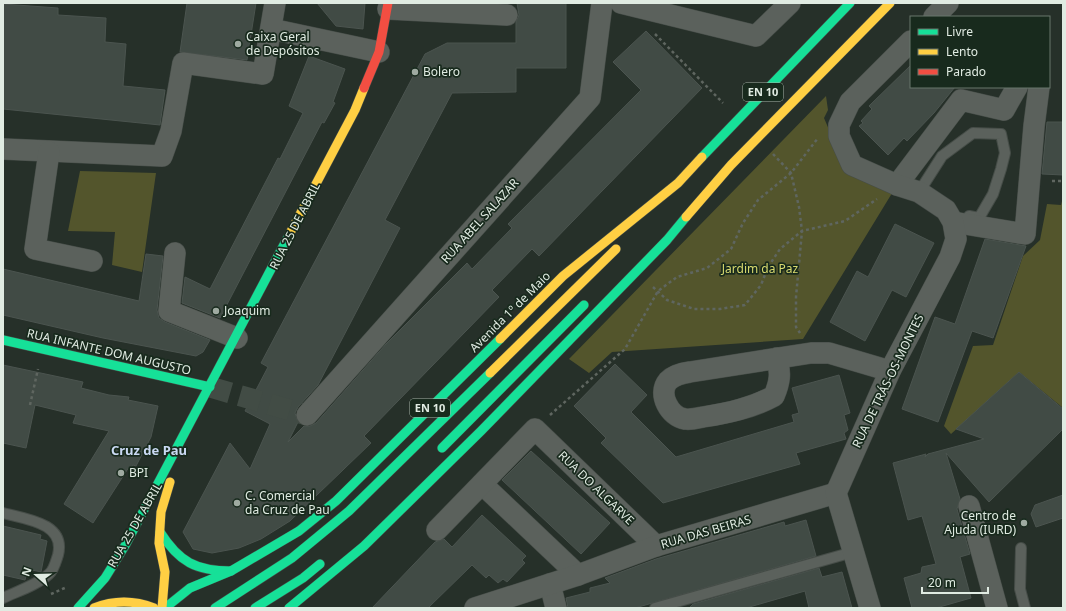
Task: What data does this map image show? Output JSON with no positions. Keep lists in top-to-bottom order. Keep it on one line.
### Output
{"streets":{"main road":["EN 10","RUA 25 DE ABRIL","Avenida 1º de Maio","RUA INFANTE DOM AUGUSTO"],"street":["RUA ABEL SALAZAR","RUA DE TRÁS-OS-MONTES","RUA DO ALGARVE","RUA DAS BEIRAS"]},"crossings":[["EN 10","Avenida 1º de Maio"],["RUA 25 DE ABRIL","Avenida 1º de Maio"],["RUA 25 DE ABRIL","RUA INFANTE DOM AUGUSTO"],["RUA DE TRÁS-OS-MONTES","RUA DAS BEIRAS"],["RUA DO ALGARVE","RUA DAS BEIRAS"]],"districts":["Cruz de Pau"],"parks":["Jardim da Paz"],"places":["Caixa Geral de Depósitos","Bolero","Joaquim","BPI","C. Comercial da Cruz de Pau","Centro de Ajuda (IURD)"],"legend":["Livre","Lento","Parado"],"scale_bar":"20 m","north":"left"}
